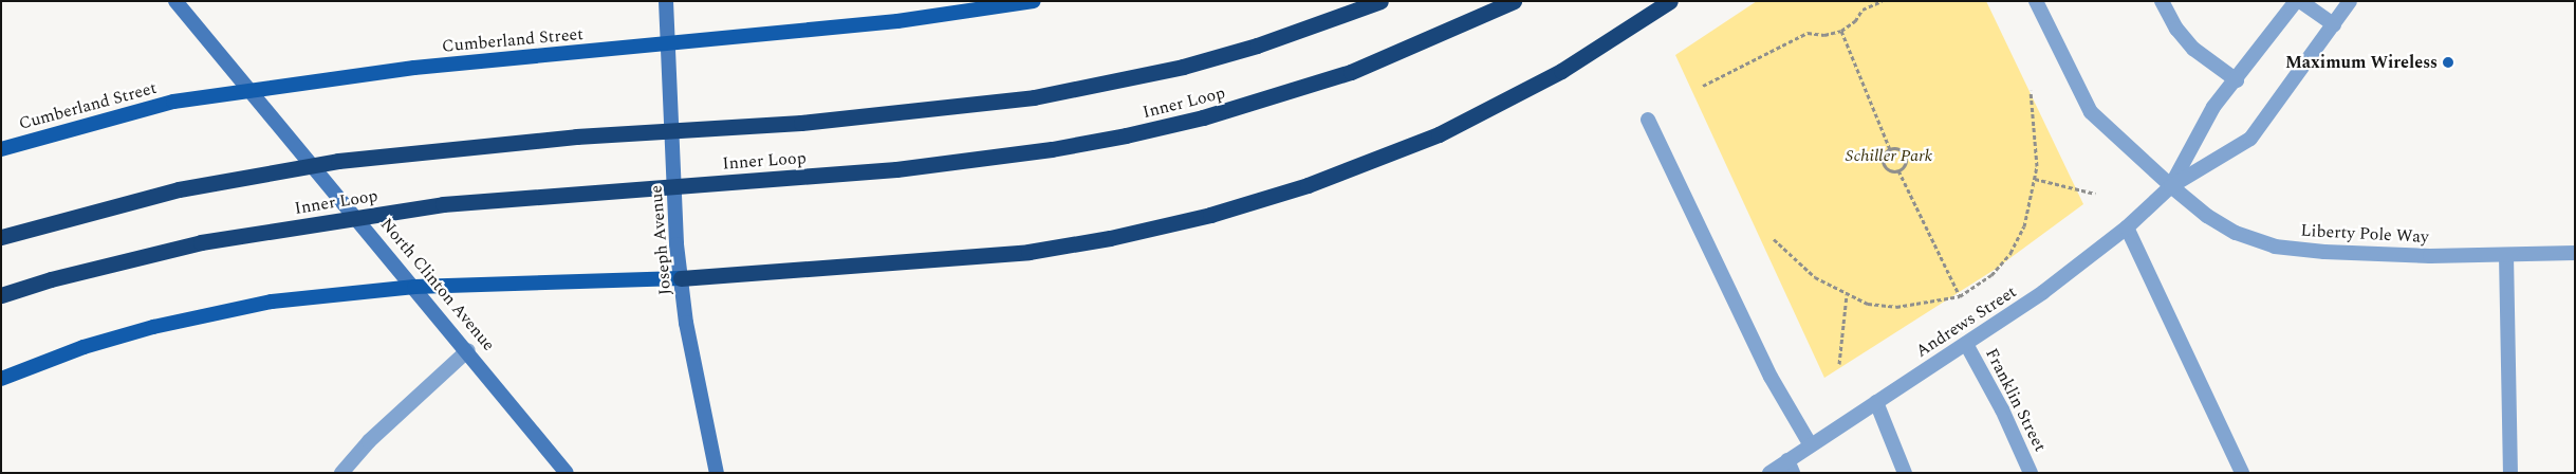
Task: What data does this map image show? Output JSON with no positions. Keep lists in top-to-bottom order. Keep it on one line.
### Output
{"streets":{"highway":["Inner Loop"],"main road":["Cumberland Street","Joseph Avenue","North Clinton Avenue"],"street":["Liberty Pole Way","Andrews Street","Franklin Street"]},"crossings":[["Cumberland Street","Joseph Avenue"],["Cumberland Street","North Clinton Avenue"],["Liberty Pole Way","Andrews Street"],["Andrews Street","Franklin Street"]],"parks":["Schiller Park"],"places":["Maximum Wireless"]}
